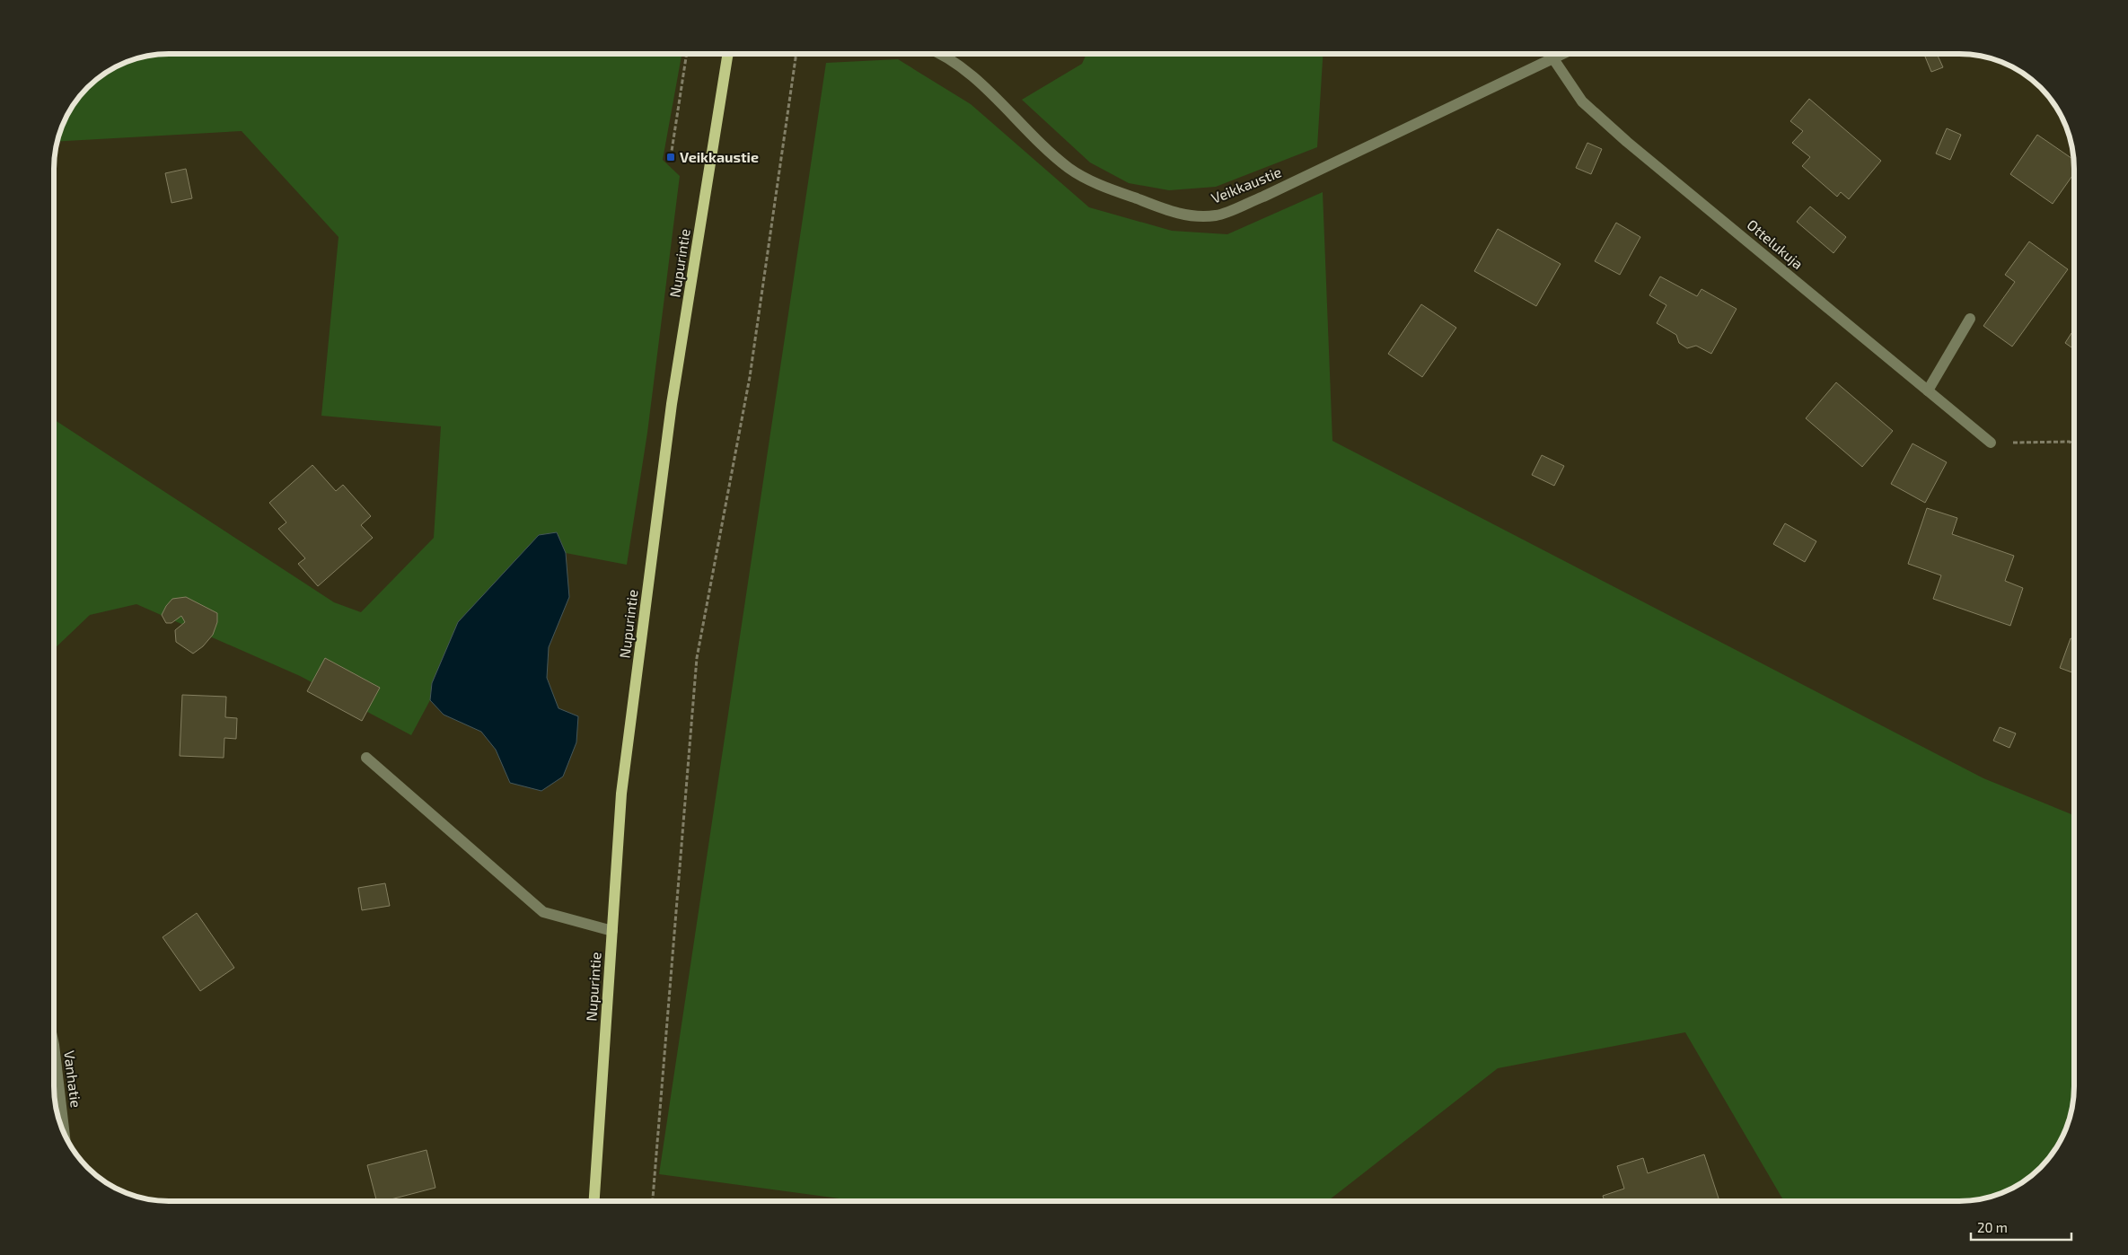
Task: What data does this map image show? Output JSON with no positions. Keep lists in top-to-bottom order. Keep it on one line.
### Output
{"streets":{"main road":["Nupurintie"],"street":["Veikkaustie","Ottelukuja","Vanhatie"]},"crossings":[["Veikkaustie","Ottelukuja"]],"places":{"transit":["Veikkaustie"]},"scale_bar":"20 m"}
